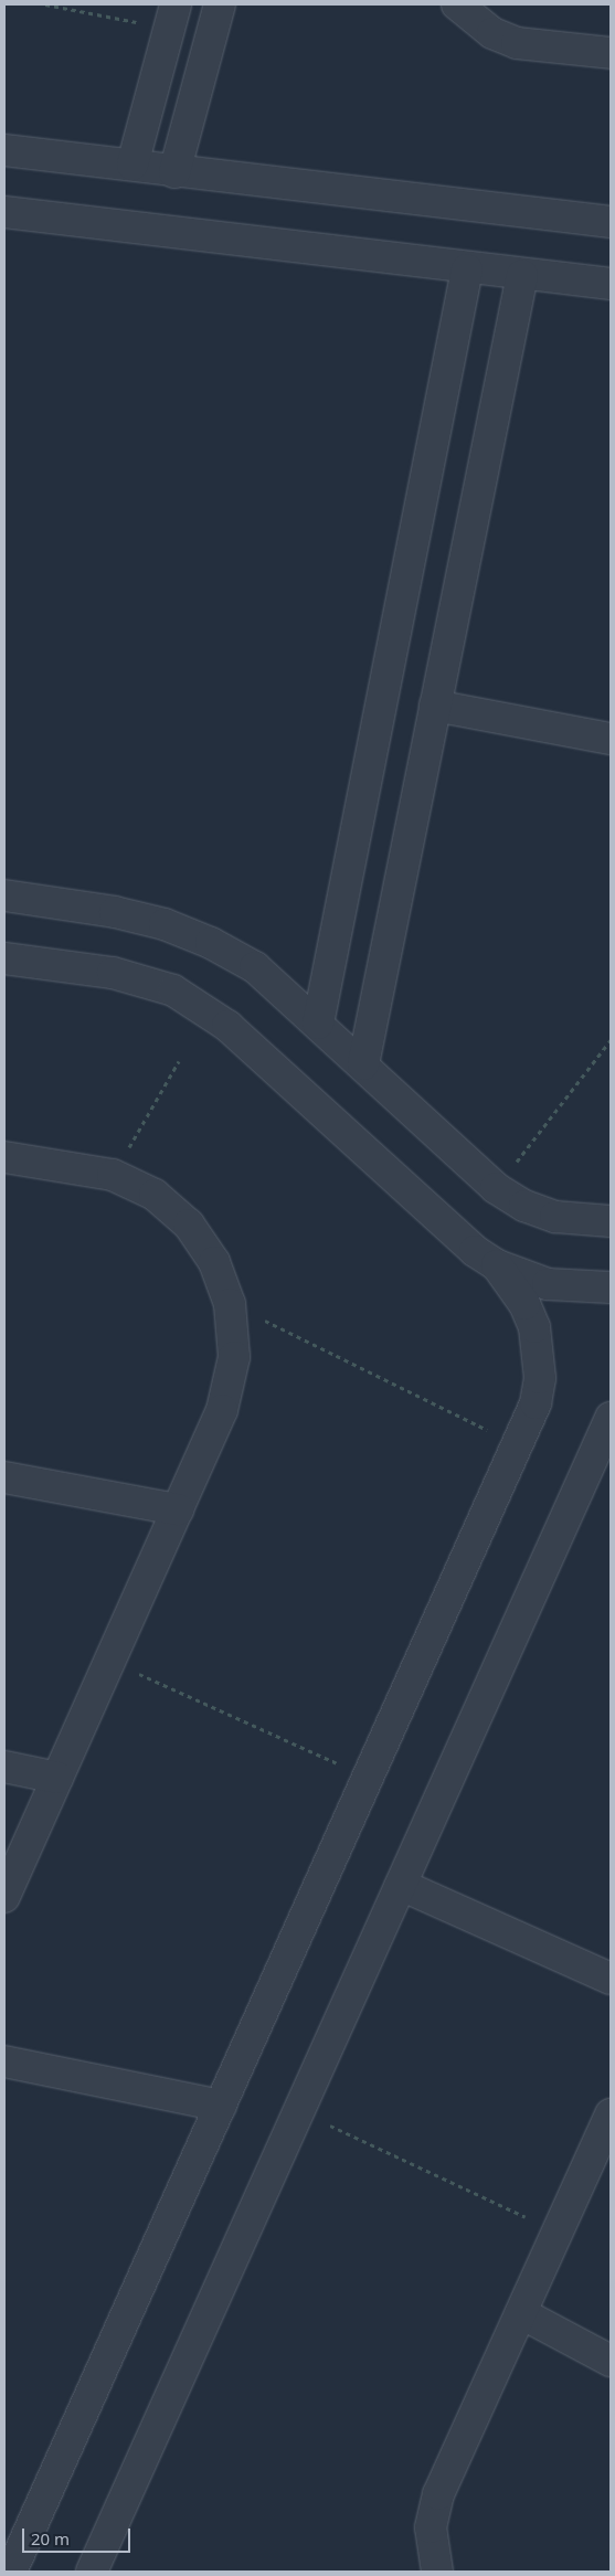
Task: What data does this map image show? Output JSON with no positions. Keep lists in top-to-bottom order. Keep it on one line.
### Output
{"scale_bar":"20 m"}
